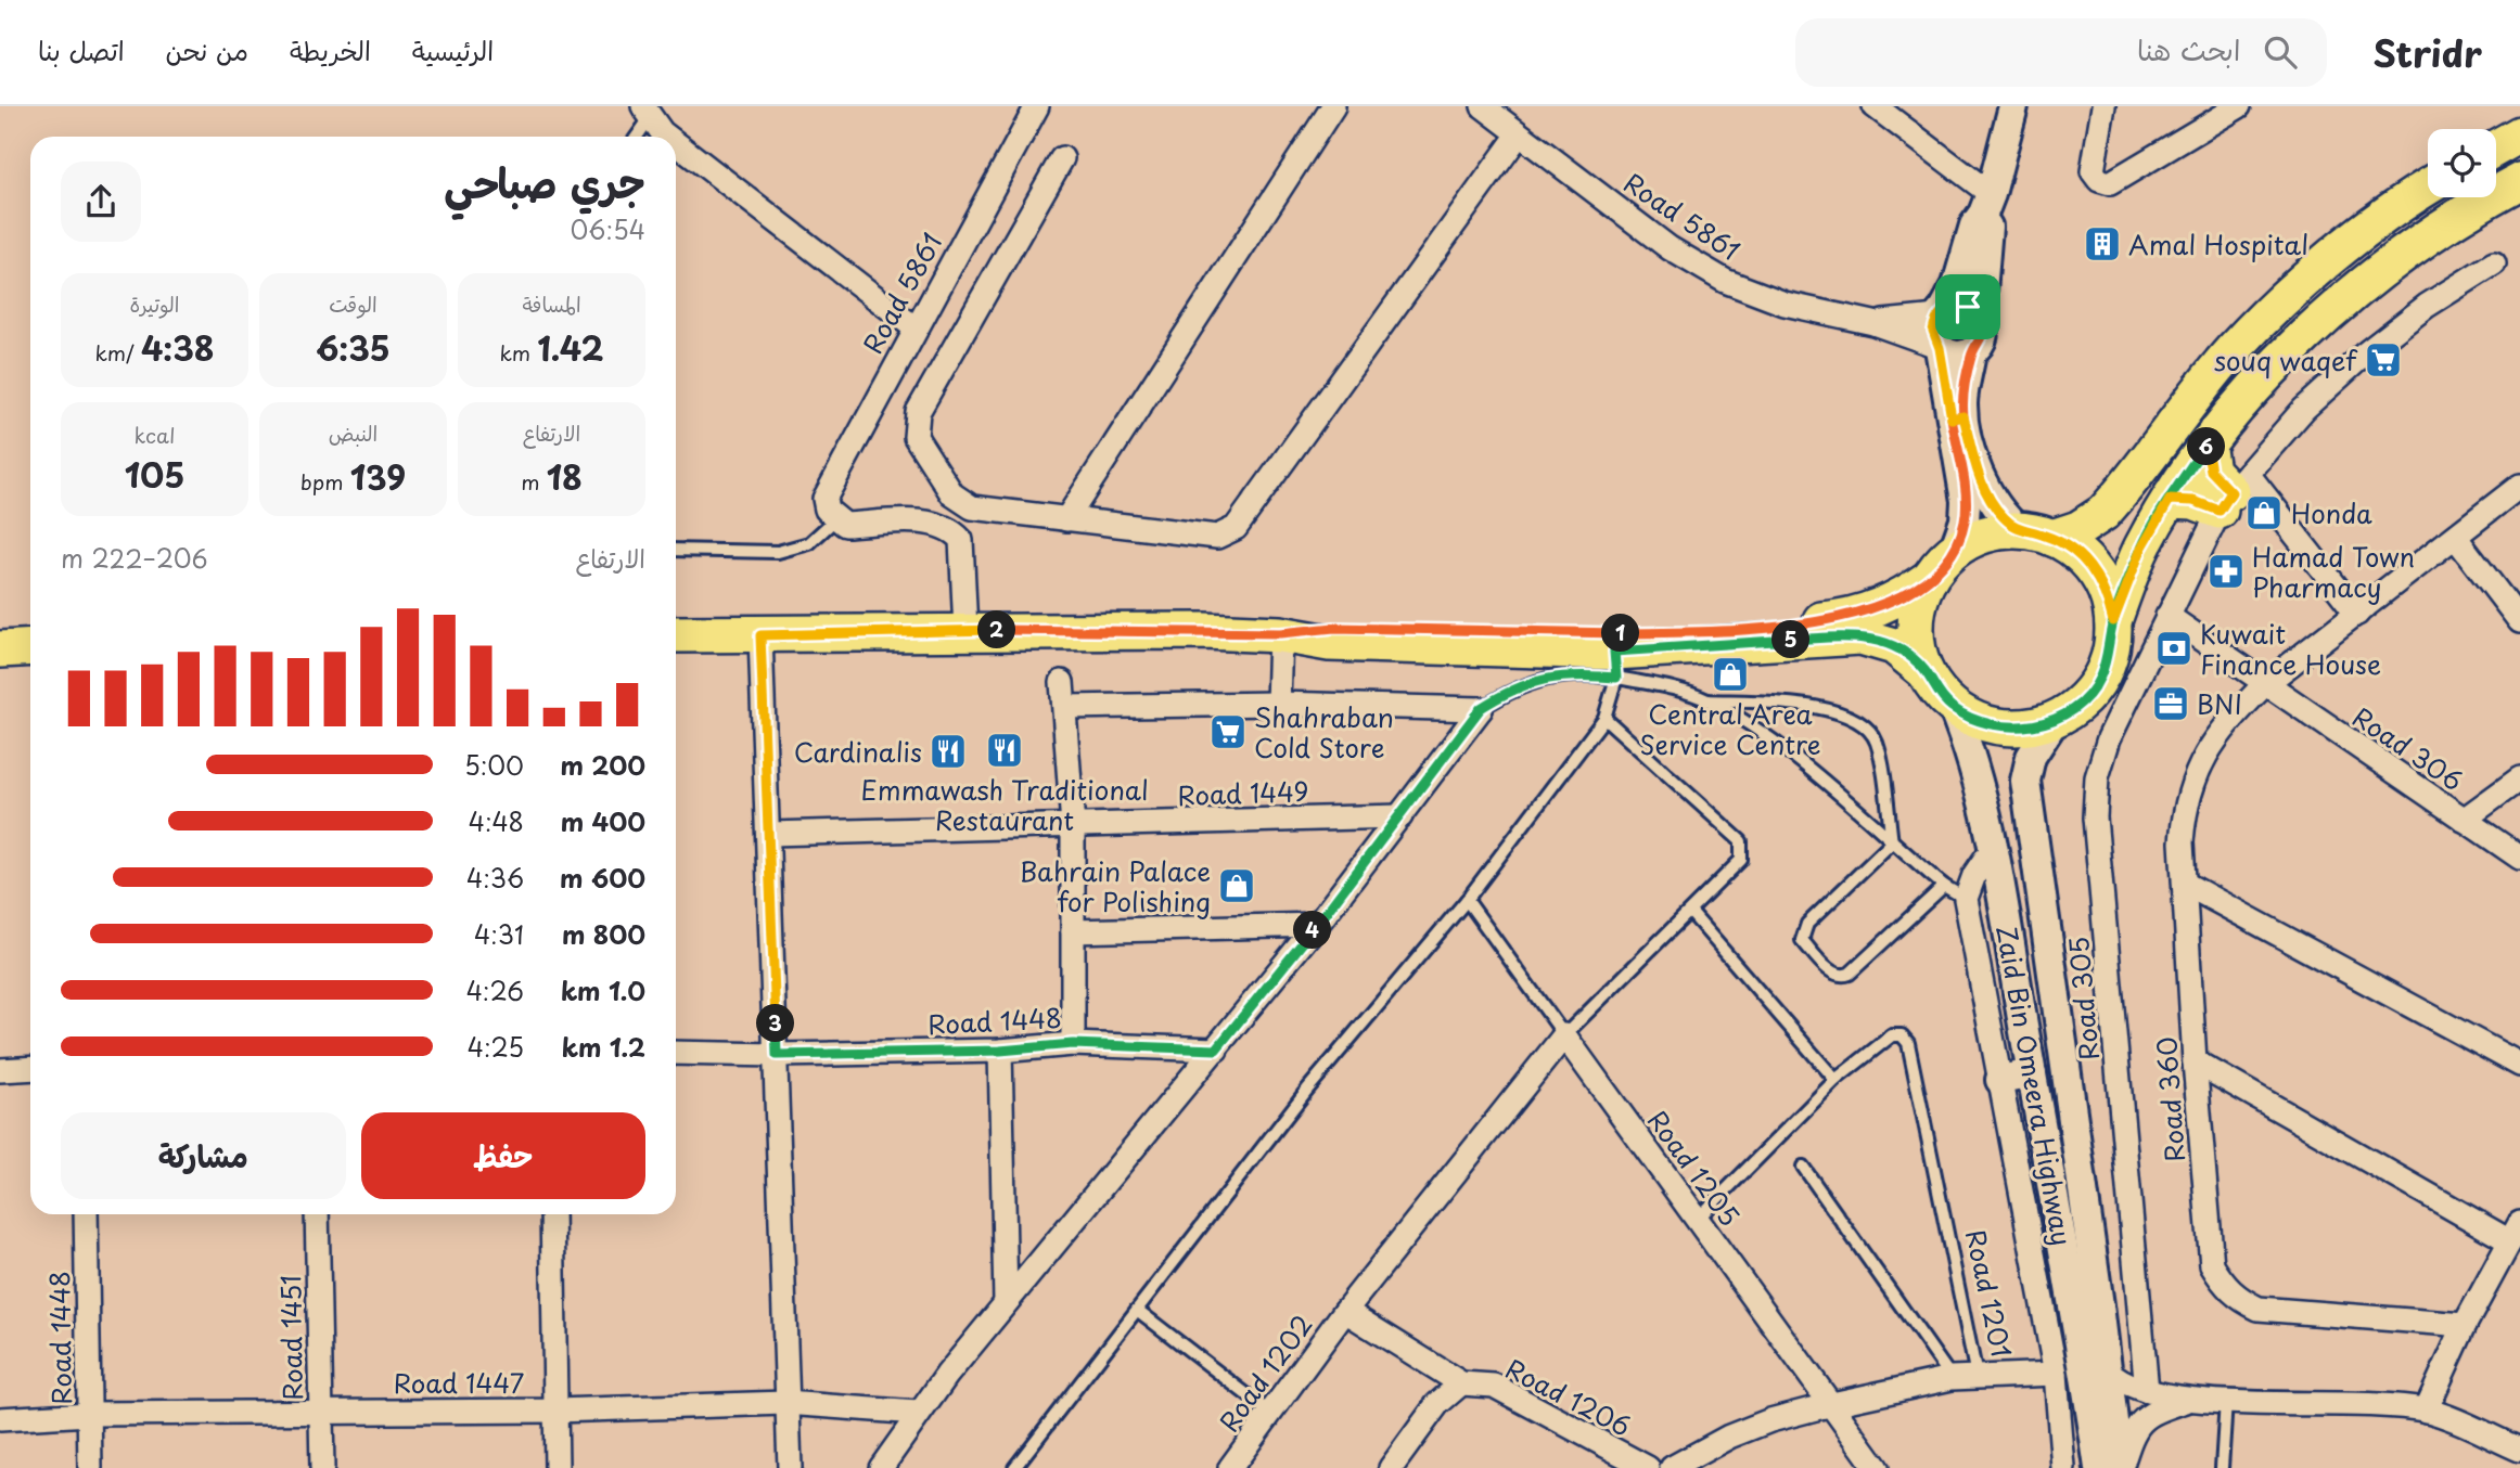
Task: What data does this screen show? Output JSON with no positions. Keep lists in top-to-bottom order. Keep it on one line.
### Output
{"streets":{"street":["Road 5861","Road 306","Road 1449","Road 305","Road 1448","Zaid Bin Omeera Highway","Road 360","Road 1205","Road 1201","Road 1451","Road 1202","Road 1447","Road 1206"]},"crossings":[["Road 306","Road 360"],["Road 1448","Road 1447"],["Road 1205","Road 1201"],["Road 1205","Road 1202"],["Road 1451","Road 1447"]],"places":{"building":["Amal Hospital"],"supermarket":["souq waqef","Shahraban Cold Store"],"shop":["Honda","Central Area Service Centre","Bahrain Palace for Polishing"],"pharmacy":["Hamad Town Pharmacy"],"bank":["Kuwait Finance House"],"office":["BNI"],"restaurant":["Emmawash Traditional Restaurant","Cardinalis"]},"page":{"header":"Stridr","search":"ابحث هنا","nav":["الرئيسية","الخريطة","من نحن","اتصل بنا"],"heading":["جري صباحي","06:54"],"stats":[["المسافة","1.42 km"],["الوقت","6:35"],["الوتيرة","4:38 /km"],["الارتفاع","18 m"],["النبض","139 bpm"],["kcal","105"]],"pins":["6","2","1","5","4","3"],"chart":["الارتفاع","206–222 m"],"list":[{"name":"200 m","note":"5:00"},{"name":"400 m","note":"4:48"},{"name":"600 m","note":"4:36"},{"name":"800 m","note":"4:31"},{"name":"1.0 km","note":"4:26"},{"name":"1.2 km","note":"4:25"}],"buttons":["حفظ","مشاركة"]}}
